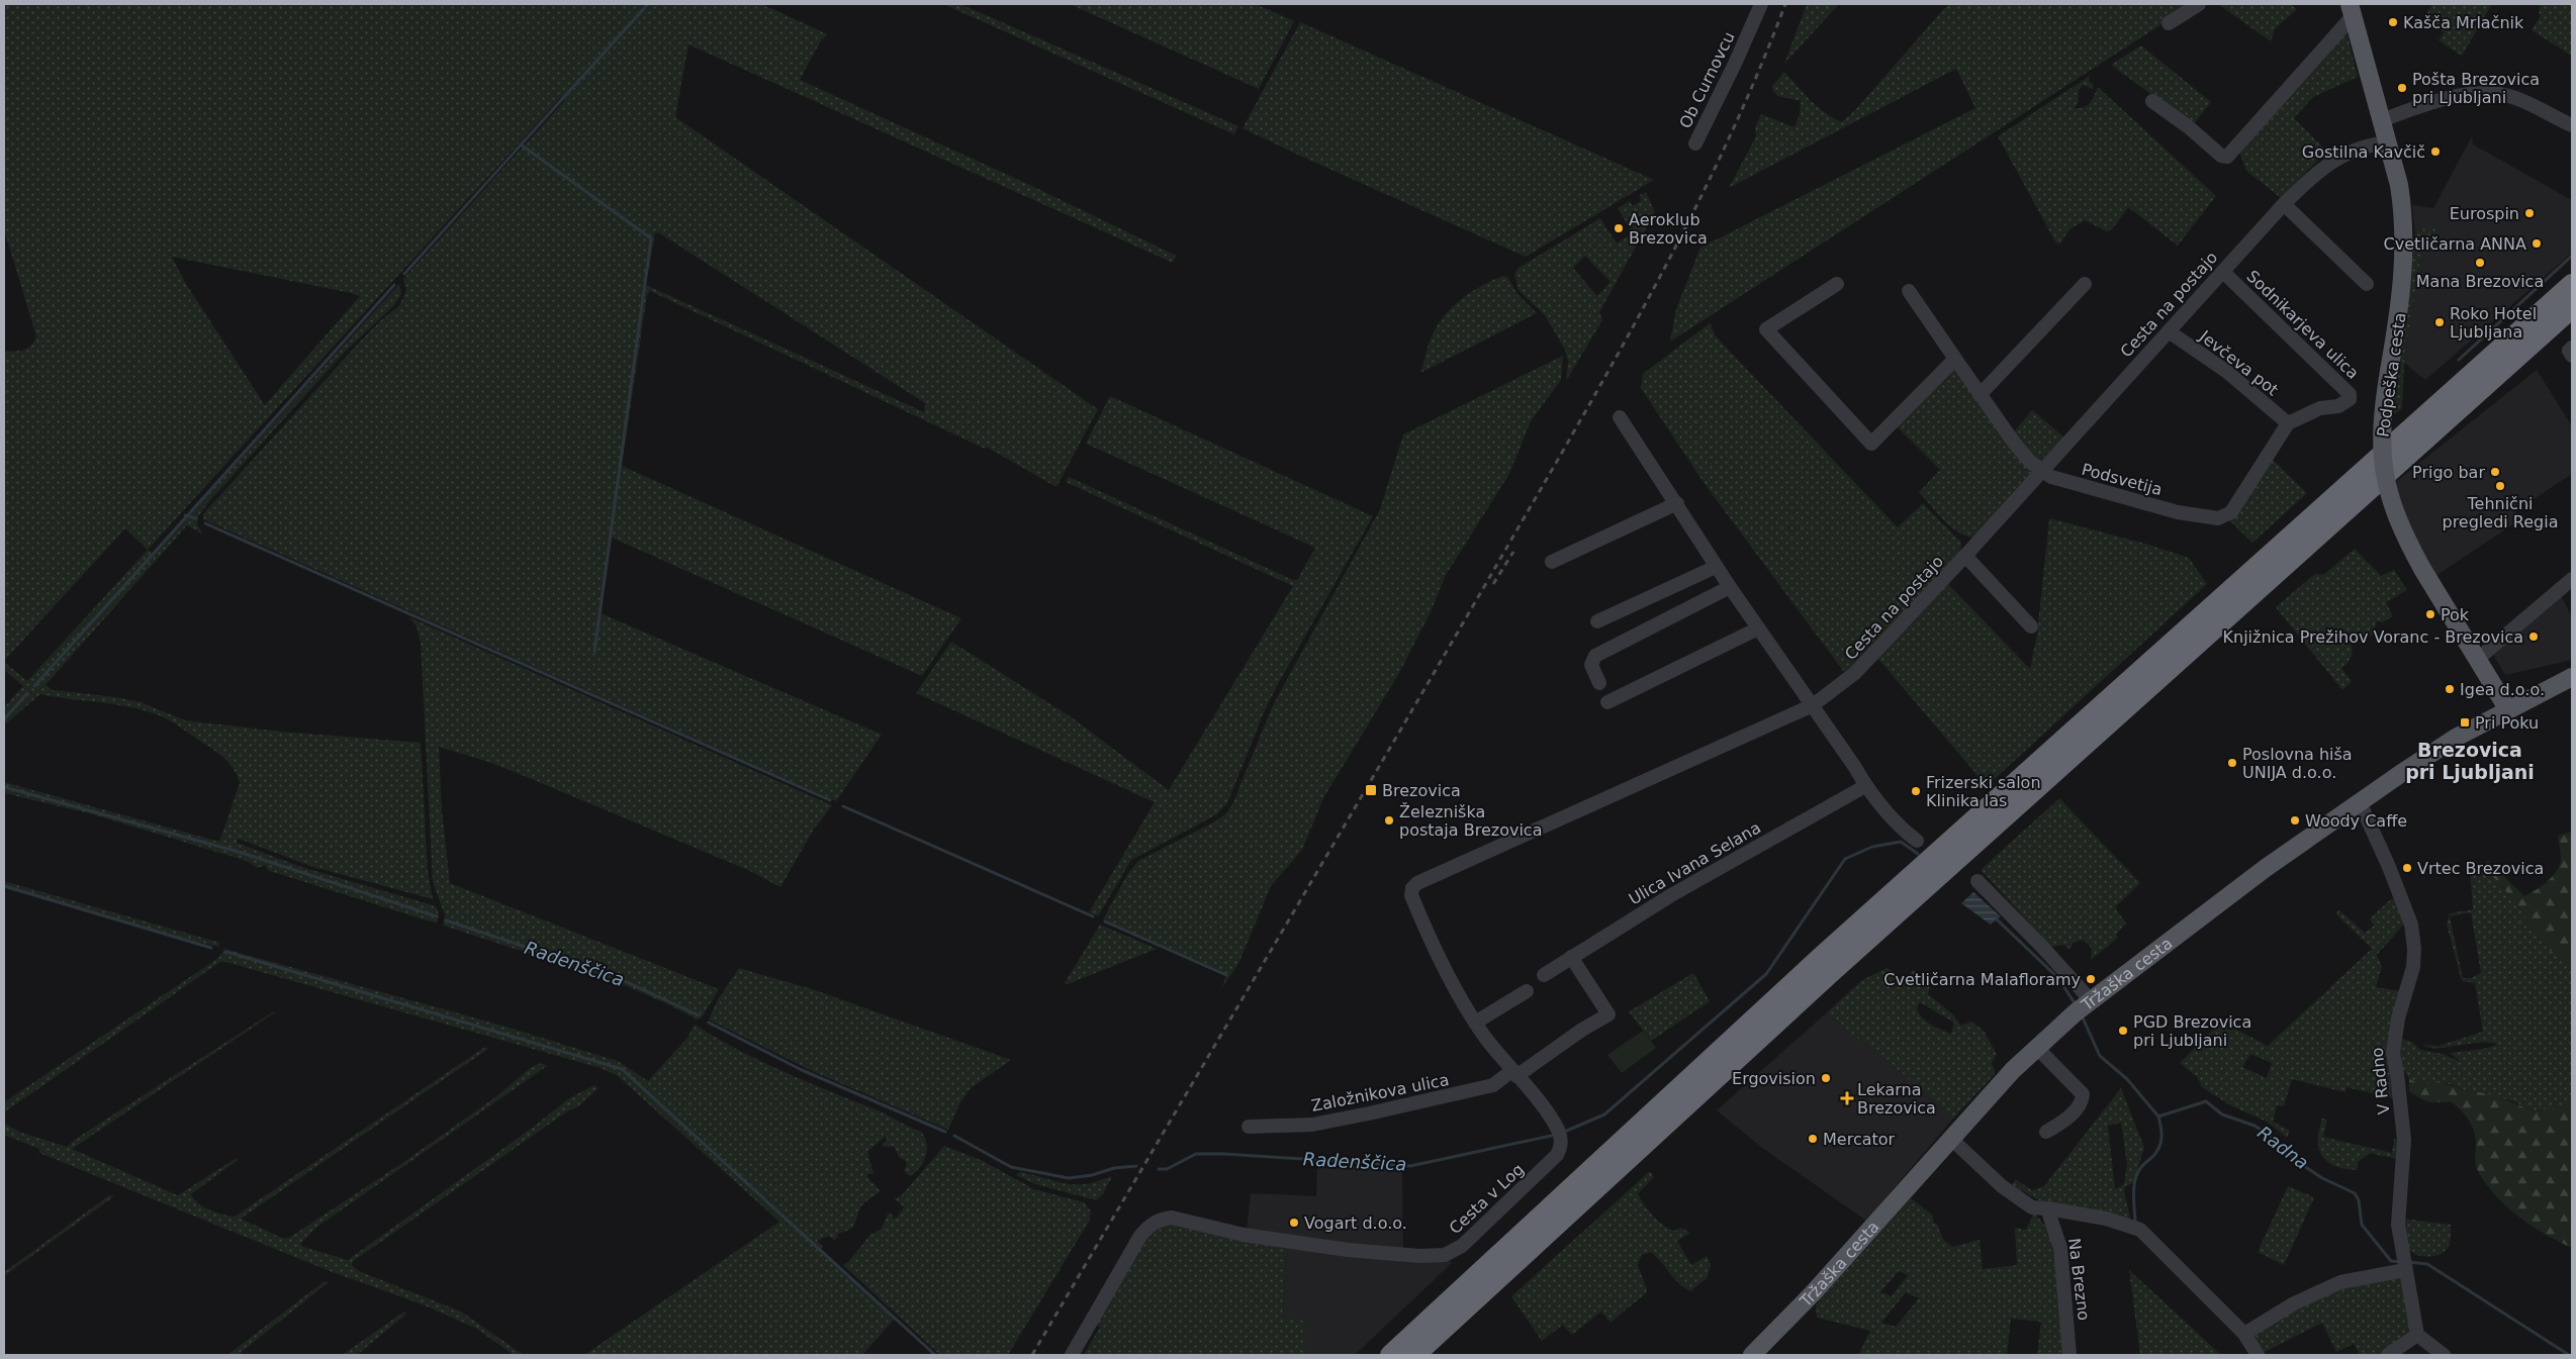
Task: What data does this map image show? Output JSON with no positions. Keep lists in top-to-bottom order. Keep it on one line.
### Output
{"streets":{"main road":["Podpeška cesta","Tržaška cesta"],"street":["Ob Curnovcu","Cesta na postajo","Sodnikarjeva ulica","Jevčeva pot","Podsvetija","Ulica Ivana Selana","V Radno","Založnikova ulica","Cesta v Log","Na Brezno"]},"crossings":[["Cesta na postajo","Sodnikarjeva ulica"],["Cesta na postajo","Jevčeva pot"],["Cesta na postajo","Podpeška cesta"],["Cesta na postajo","Podsvetija"],["Sodnikarjeva ulica","Jevčeva pot"],["Sodnikarjeva ulica","Podsvetija"],["Jevčeva pot","Podsvetija"],["Podpeška cesta","Tržaška cesta"],["Ulica Ivana Selana","Založnikova ulica"],["Tržaška cesta","V Radno"],["Založnikova ulica","Cesta v Log"]],"districts":["Brezovica pri Ljubljani"],"water":["Radenščica","Radna"],"places":{"other":["Kašča Mrlačnik","Pošta Brezovica pri Ljubljani","Gostilna Kavčič","Eurospin","Aeroklub Brezovica","Cvetličarna ANNA","Mana Brezovica","Roko Hotel Ljubljana","Prigo bar","Tehnični pregledi Regia","Pok","Knjižnica Prežihov Voranc - Brezovica","Igea d.o.o.","Poslovna hiša UNIJA d.o.o.","Frizerski salon Klinika las","Železniška postaja Brezovica","Woody Caffe","Vrtec Brezovica","Cvetličarna Malafloramy","PGD Brezovica pri Ljubljani","Ergovision","Mercator","Vogart d.o.o."],"transit":["Pri Poku","Brezovica"],"health":["Lekarna Brezovica"]}}
